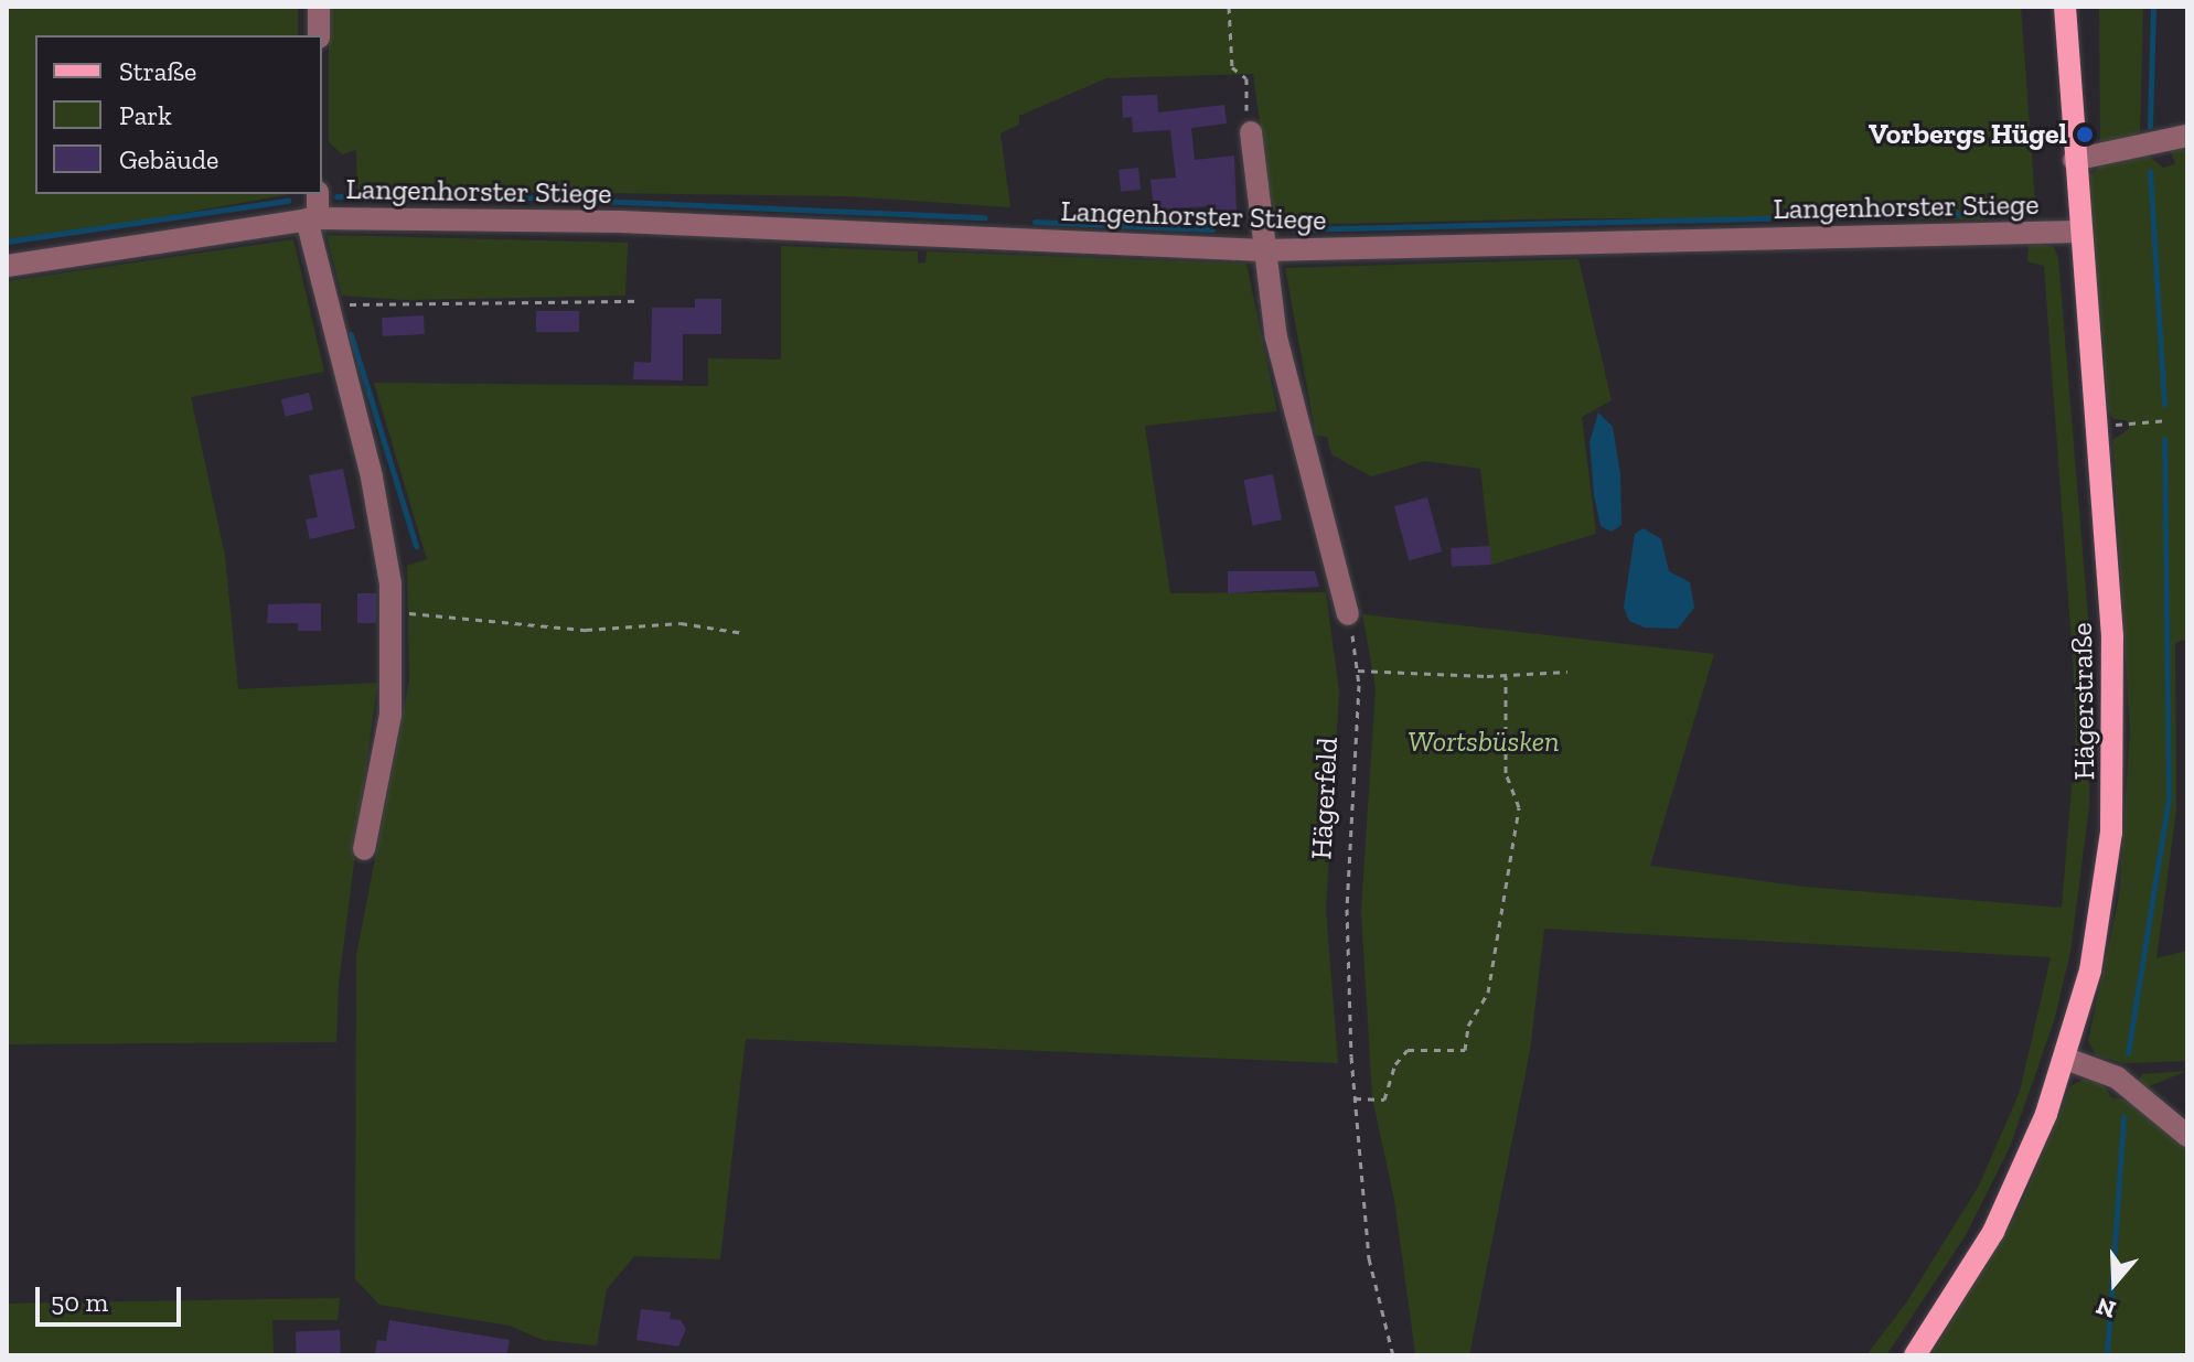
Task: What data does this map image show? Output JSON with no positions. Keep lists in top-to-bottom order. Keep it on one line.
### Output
{"streets":{"main road":["Hägerstraße"],"street":["Langenhorster Stiege"],"path":["Hägerfeld"]},"crossings":[["Langenhorster Stiege","Hägerstraße"]],"parks":["Wortsbüsken"],"places":["Vorbergs Hügel"],"legend":["Straße","Park","Gebäude"],"scale_bar":"50 m","north":"bottom"}
